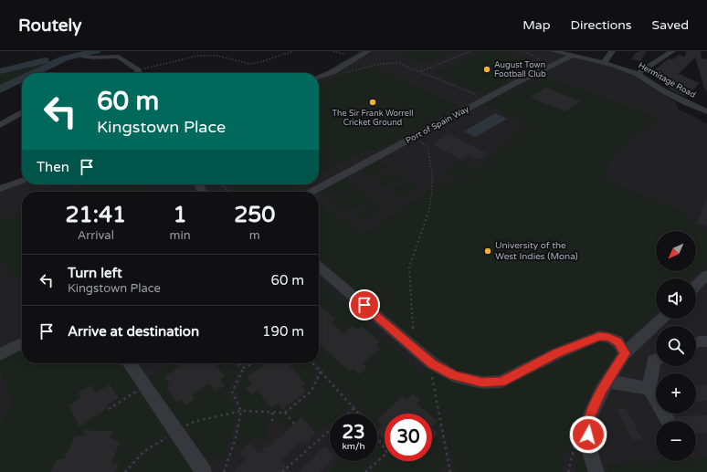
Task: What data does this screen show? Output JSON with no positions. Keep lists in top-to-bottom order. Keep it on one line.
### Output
{"streets":{"street":["Hermitage Road","Port of Spain Way"]},"crossings":[["Hermitage Road","Port of Spain Way"]],"places":["August Town Football Club","The Sir Frank Worrell Cricket Ground","University of the West Indies (Mona)"],"north":"bottom left","page":{"header":"Routely","nav":["Map","Directions","Saved"],"turn":["60 m","Kingstown Place"],"then":"Then","eta":["21:41","Arrival","1","min","250","m"],"map_buttons":["+","−"],"list":[{"name":"Turn left","note":"Kingstown Place","value":"60 m"},{"name":"Arrive at destination","value":"190 m"}],"speed":"23 km/h","limit":"30"}}
